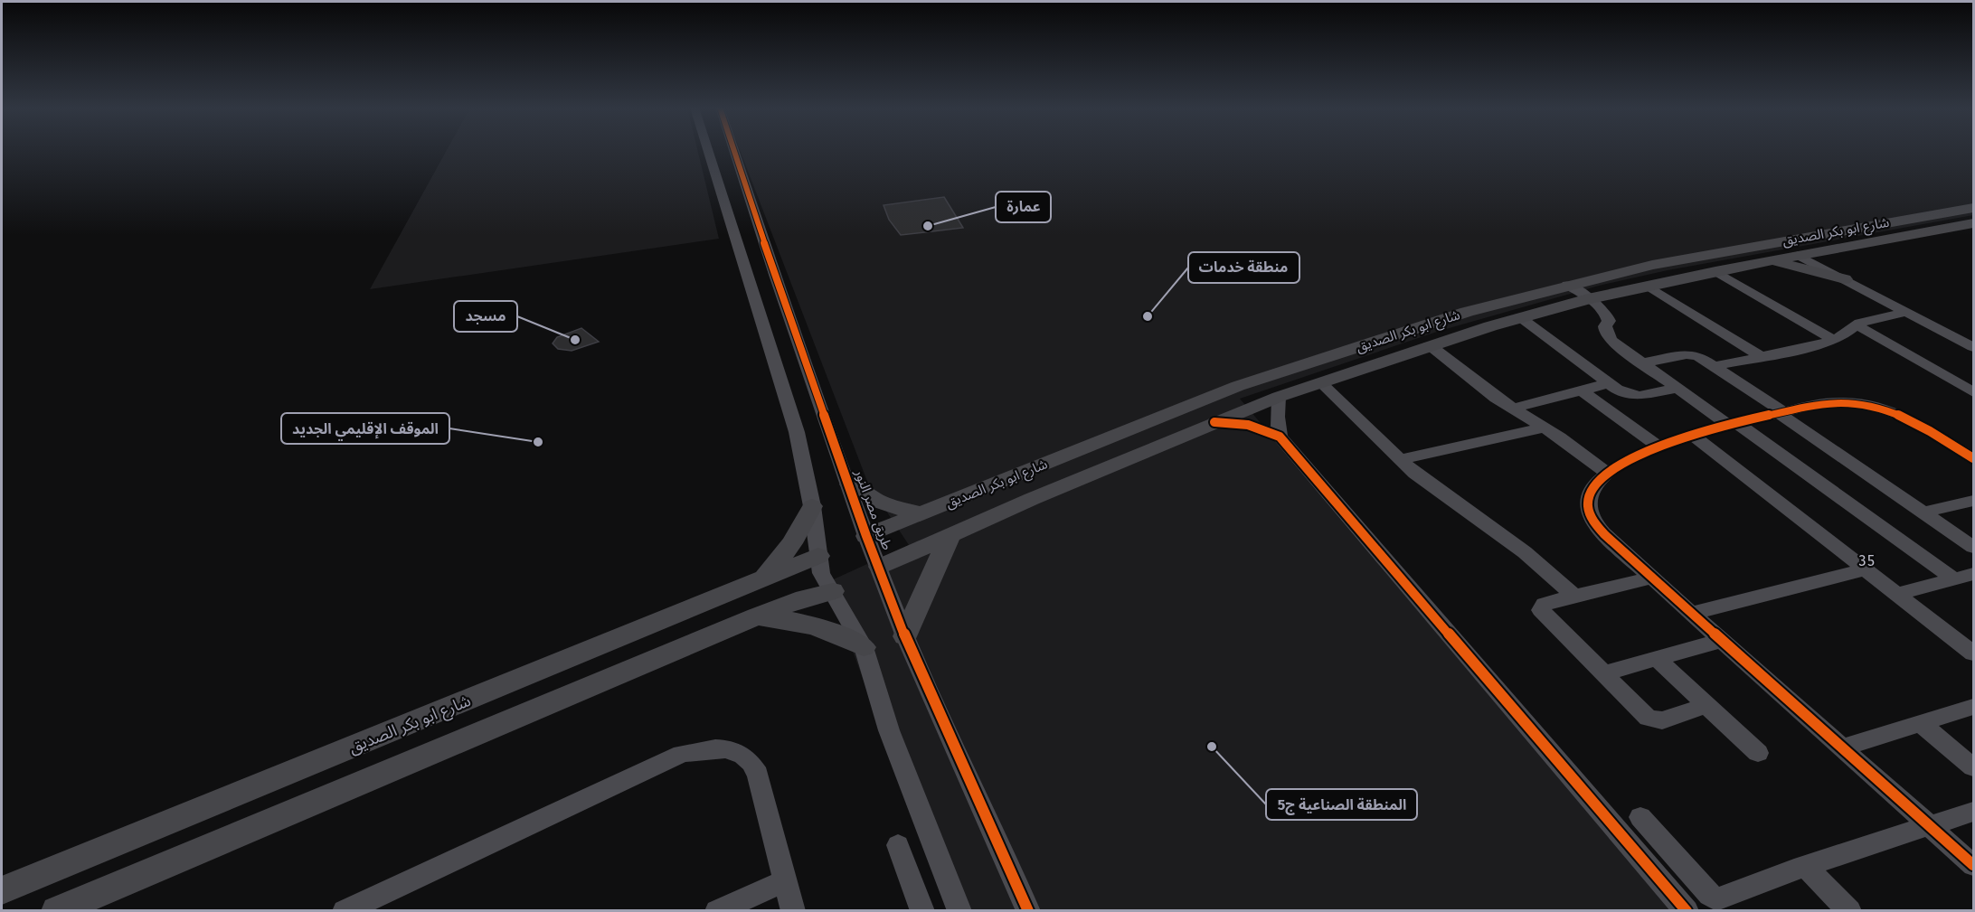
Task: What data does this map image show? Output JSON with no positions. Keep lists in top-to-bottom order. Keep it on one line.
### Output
{"streets":{"main road":["شارع ابو بكر الصديق"],"street":["طريق مصر النور"]},"crossings":[["شارع ابو بكر الصديق","طريق مصر النور"]],"districts":["35"],"places":["عمارة","منطقة خدمات","مسجد","الموقف الإقليمي الجديد","المنطقة الصناعية ج5"]}
